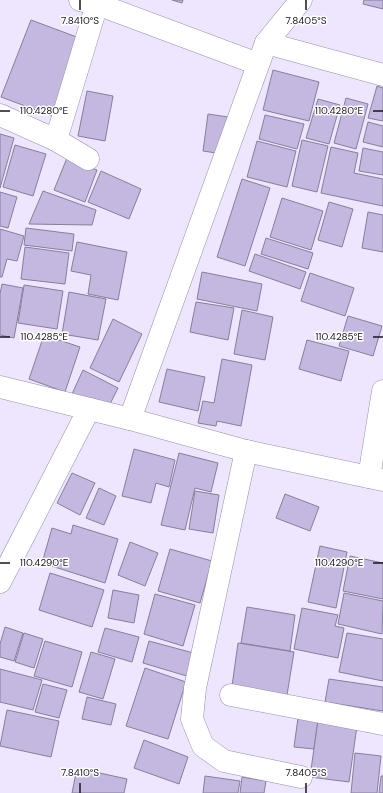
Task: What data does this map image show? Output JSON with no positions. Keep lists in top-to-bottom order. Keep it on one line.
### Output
{"coordinates":["7.8410°S","7.8405°S","110.4280°E","110.4285°E","110.4290°E"]}
